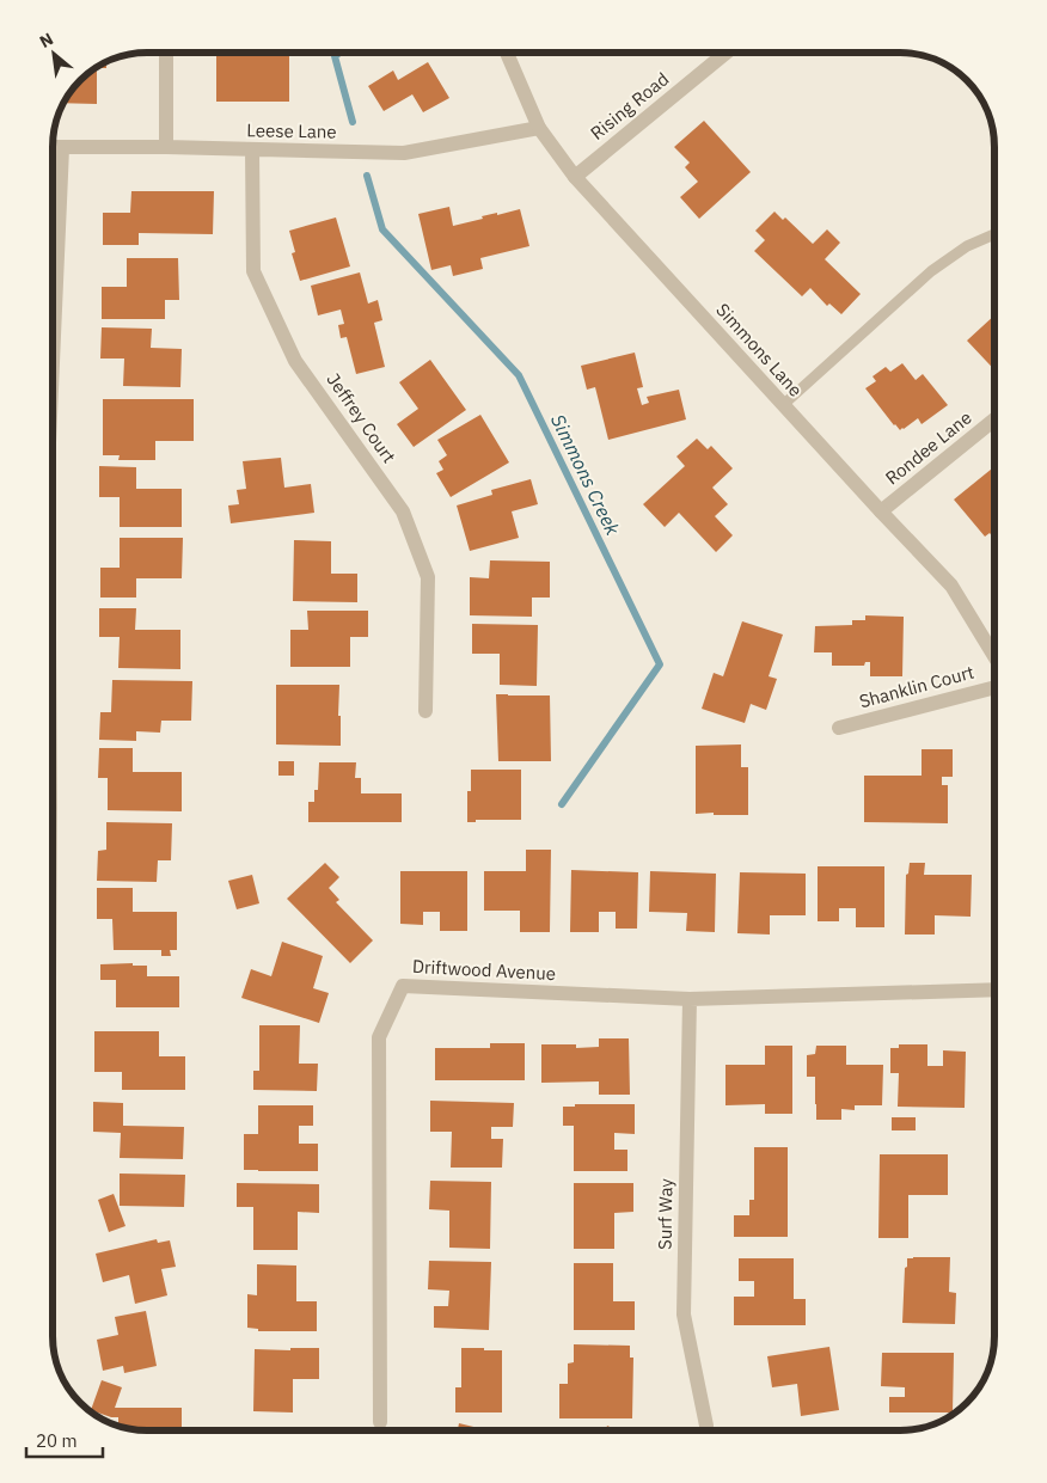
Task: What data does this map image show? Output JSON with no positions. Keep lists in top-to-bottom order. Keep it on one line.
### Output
{"streets":{"street":["Rising Road","Leese Lane","Simmons Lane","Jeffrey Court","Rondee Lane","Shanklin Court","Driftwood Avenue","Surf Way"]},"crossings":[["Rising Road","Simmons Lane"],["Leese Lane","Simmons Lane"],["Leese Lane","Jeffrey Court"],["Simmons Lane","Rondee Lane"],["Driftwood Avenue","Surf Way"]],"water":["Simmons Creek"],"scale_bar":"20 m","north":"top left"}
